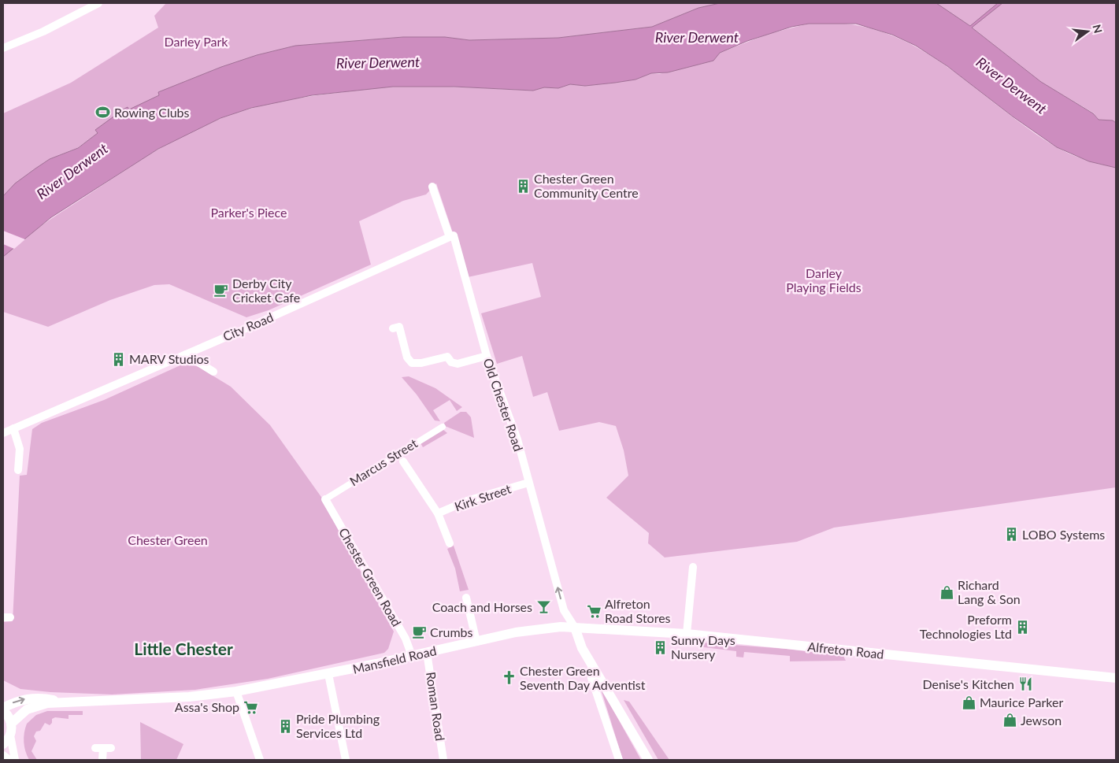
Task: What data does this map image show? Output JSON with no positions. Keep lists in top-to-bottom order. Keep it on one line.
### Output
{"streets":{"street":["City Road","Old Chester Road","Marcus Street","Kirk Street","Chester Green Road","Alfreton Road","Mansfield Road","Roman Road"]},"crossings":[["City Road","Old Chester Road"],["Old Chester Road","Kirk Street"],["Old Chester Road","Alfreton Road"],["Old Chester Road","Mansfield Road"],["Marcus Street","Chester Green Road"],["Chester Green Road","Mansfield Road"],["Alfreton Road","Mansfield Road"],["Mansfield Road","Roman Road"]],"districts":["Little Chester"],"water":["River Derwent"],"parks":["Darley Park","Parker's Piece","Darley Playing Fields","Chester Green"],"places":{"sports":["Rowing Clubs"],"building":["Chester Green Community Centre","MARV Studios","LOBO Systems","Preform Technologies Ltd","Sunny Days Nursery","Pride Plumbing Services Ltd"],"cafe":["Derby City Cricket Cafe","Crumbs"],"shop":["Richard Lang & Son","Maurice Parker","Jewson"],"bar":["Coach and Horses"],"supermarket":["Alfreton Road Stores","Assa's Shop"],"church":["Chester Green Seventh Day Adventist"],"restaurant":["Denise's Kitchen"]},"north":"right"}
